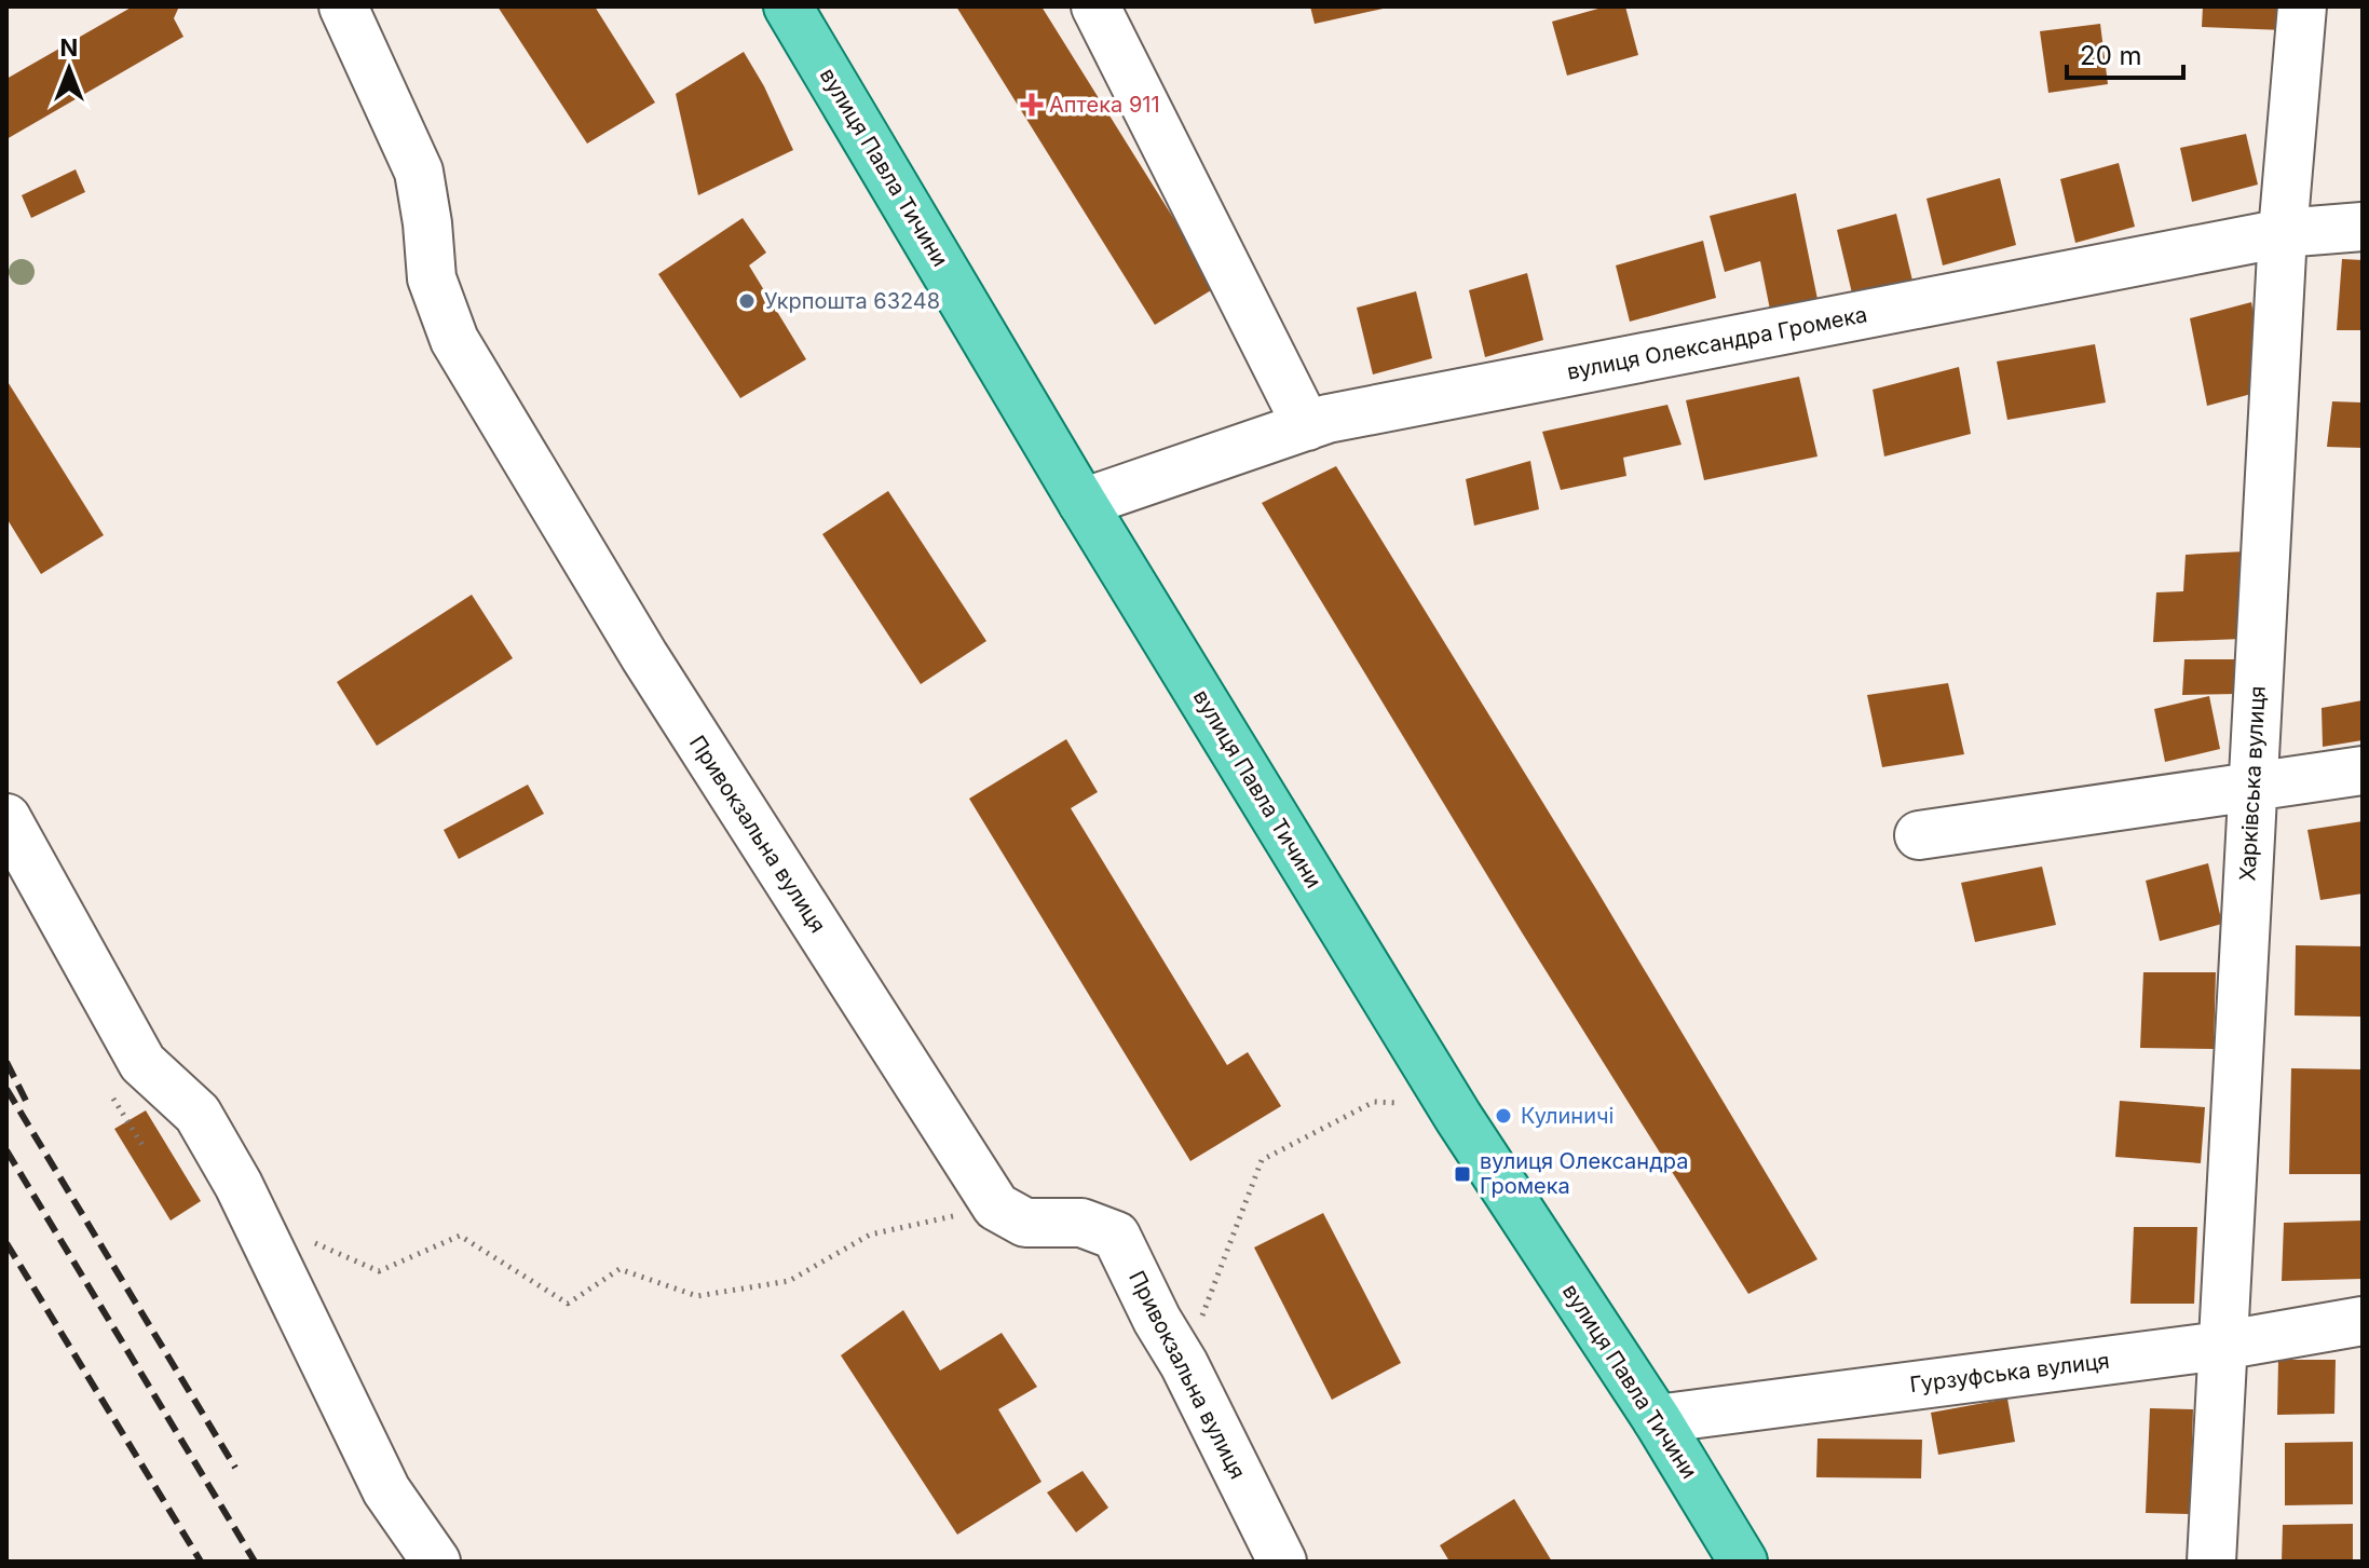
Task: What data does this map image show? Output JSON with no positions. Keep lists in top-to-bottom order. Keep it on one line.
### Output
{"streets":{"main road":["вулиця Павла Тичини"],"street":["вулиця Олександра Громека","Харківська вулиця","Привокзальна вулиця","Гурзуфська вулиця"]},"crossings":[["вулиця Павла Тичини","вулиця Олександра Громека"],["вулиця Павла Тичини","Гурзуфська вулиця"],["вулиця Олександра Громека","Харківська вулиця"],["Харківська вулиця","Гурзуфська вулиця"]],"places":{"health":["Аптека 911"],"other":["Укрпошта 63248","Кулиничі"],"transit":["вулиця Олександра Громека"]},"scale_bar":"20 m","north":"top"}
